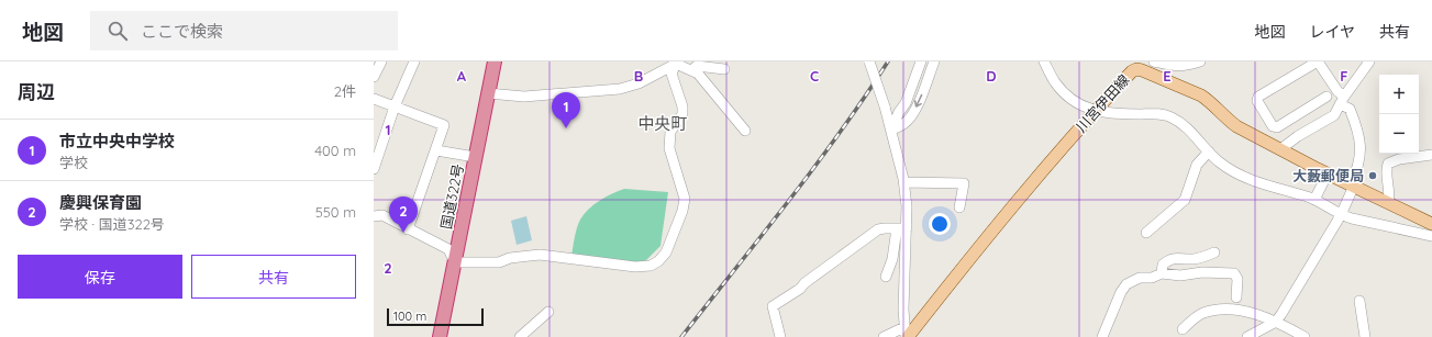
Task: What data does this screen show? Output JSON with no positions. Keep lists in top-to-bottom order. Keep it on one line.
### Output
{"streets":{"highway":["国道322号"],"main road":["川宮伊田線"]},"districts":["中央町"],"places":["大藪郵便局"],"scale_bar":"100 m","page":{"header":"地図","search":"ここで検索","nav":["地図","レイヤ","共有"],"heading":["周辺","2件"],"map_buttons":["+","−"],"pins":["1","2"],"list":[{"mark":"1","name":"市立中央中学校","note":"学校","value":"400 m"},{"mark":"2","name":"慶興保育園","note":"学校 · 国道322号","value":"550 m"}],"buttons":["保存","共有"],"scale":"100 m"},"grid":{"columns":["A","B","C","D","E","F"],"rows":["1","2"]}}
